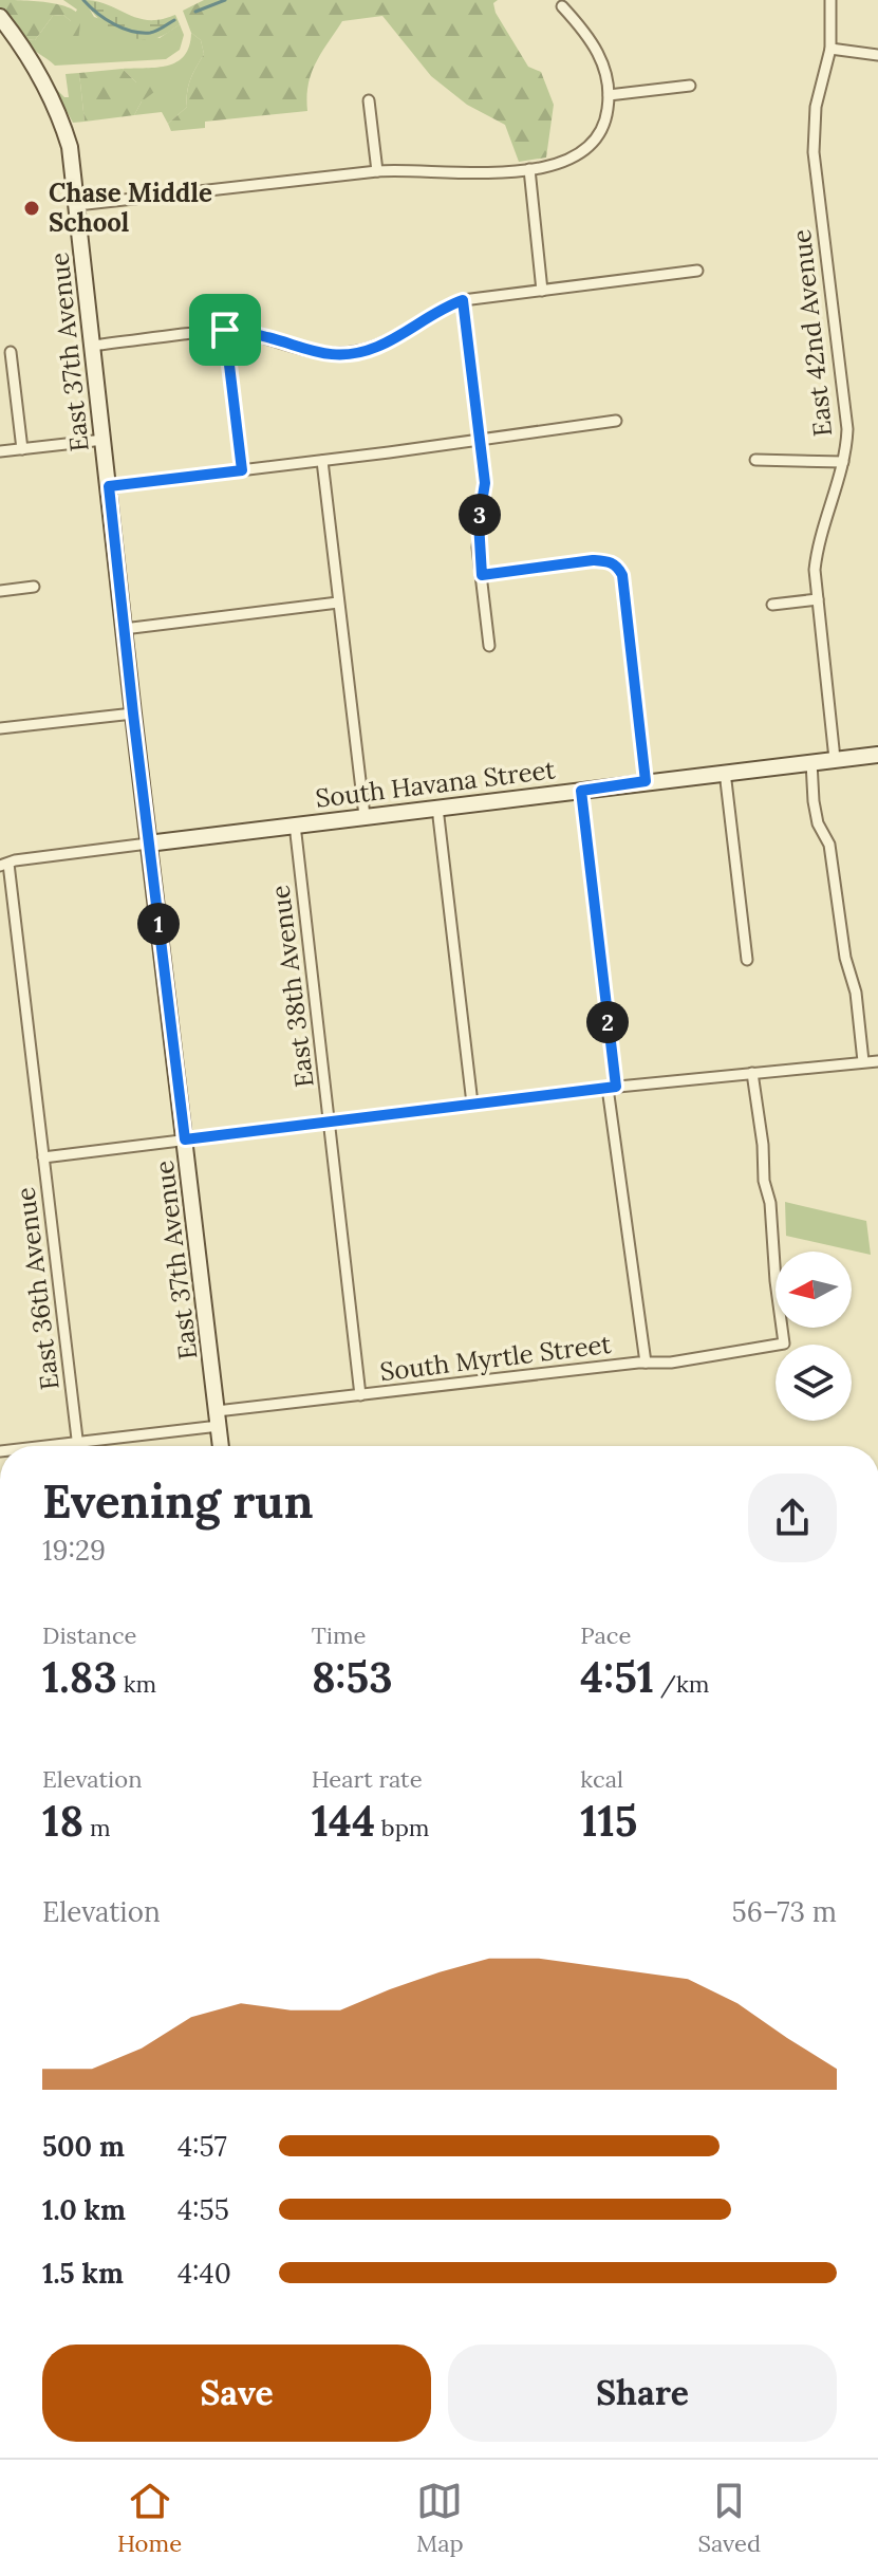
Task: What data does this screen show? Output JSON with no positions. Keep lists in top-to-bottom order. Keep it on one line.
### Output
{"streets":{"street":["East 42nd Avenue","East 37th Avenue","South Havana Street","East 38th Avenue","East 36th Avenue","South Myrtle Street"]},"crossings":[["East 42nd Avenue","South Havana Street"],["East 37th Avenue","South Havana Street"],["East 37th Avenue","South Myrtle Street"],["South Havana Street","East 38th Avenue"],["South Havana Street","East 36th Avenue"],["East 38th Avenue","South Myrtle Street"],["East 36th Avenue","South Myrtle Street"]],"places":["Chase Middle School"],"north":"left","page":{"pins":["3","1","2"],"heading":["Evening run","19:29"],"stats":[["Distance","1.83 km"],["Time","8:53"],["Pace","4:51 /km"],["Elevation","18 m"],["Heart rate","144 bpm"],["kcal","115"]],"chart":["Elevation","56–73 m"],"list":[{"name":"500 m","note":"4:57"},{"name":"1.0 km","note":"4:55"},{"name":"1.5 km","note":"4:40"}],"buttons":["Save","Share"],"tabs":["Home","Map","Saved"]}}
